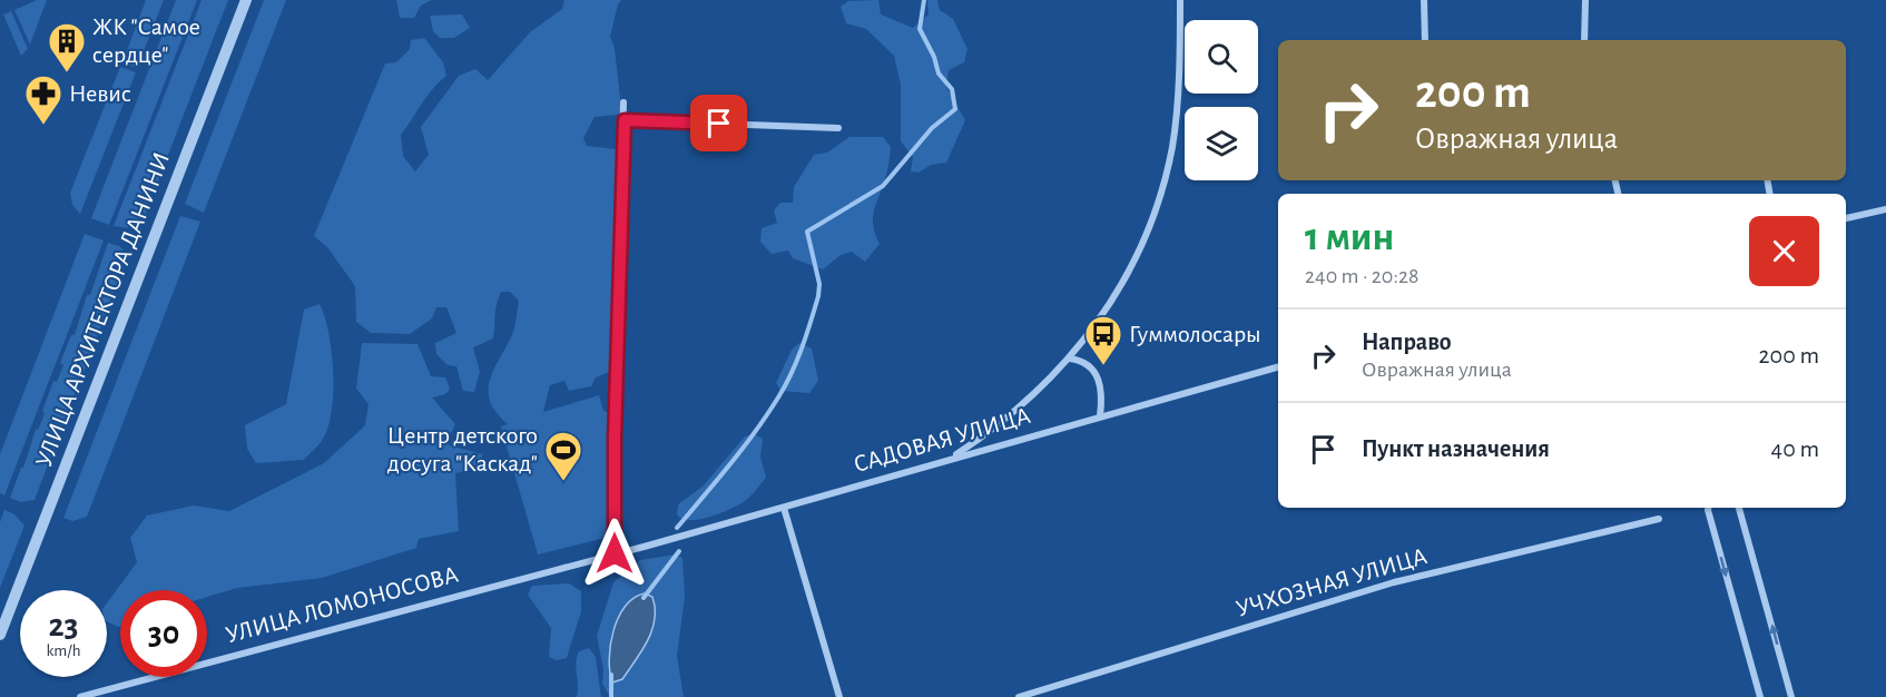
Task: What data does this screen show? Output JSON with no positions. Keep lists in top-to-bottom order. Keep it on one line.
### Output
{"streets":{"street":["УЛИЦА АРХИТЕКТОРА ДАНИНИ","САДОВАЯ УЛИЦА","УЧХОЗНАЯ УЛИЦА","УЛИЦА ЛОМОНОСОВА"]},"crossings":[["САДОВАЯ УЛИЦА","УЛИЦА ЛОМОНОСОВА"]],"places":{"building":["ЖК \"Самое сердце\""],"pharmacy":["Невис"],"bus stop":["Гуммолосары"],"sports":["Центр детского досуга \"Каскад\""]},"page":{"turn":["200 m","Овражная улица"],"heading":["1 мин","240 m · 20:28"],"list":[{"name":"Направо","note":"Овражная улица","value":"200 m"},{"name":"Пункт назначения","value":"40 m"}],"speed":"23 km/h","limit":"30"}}
